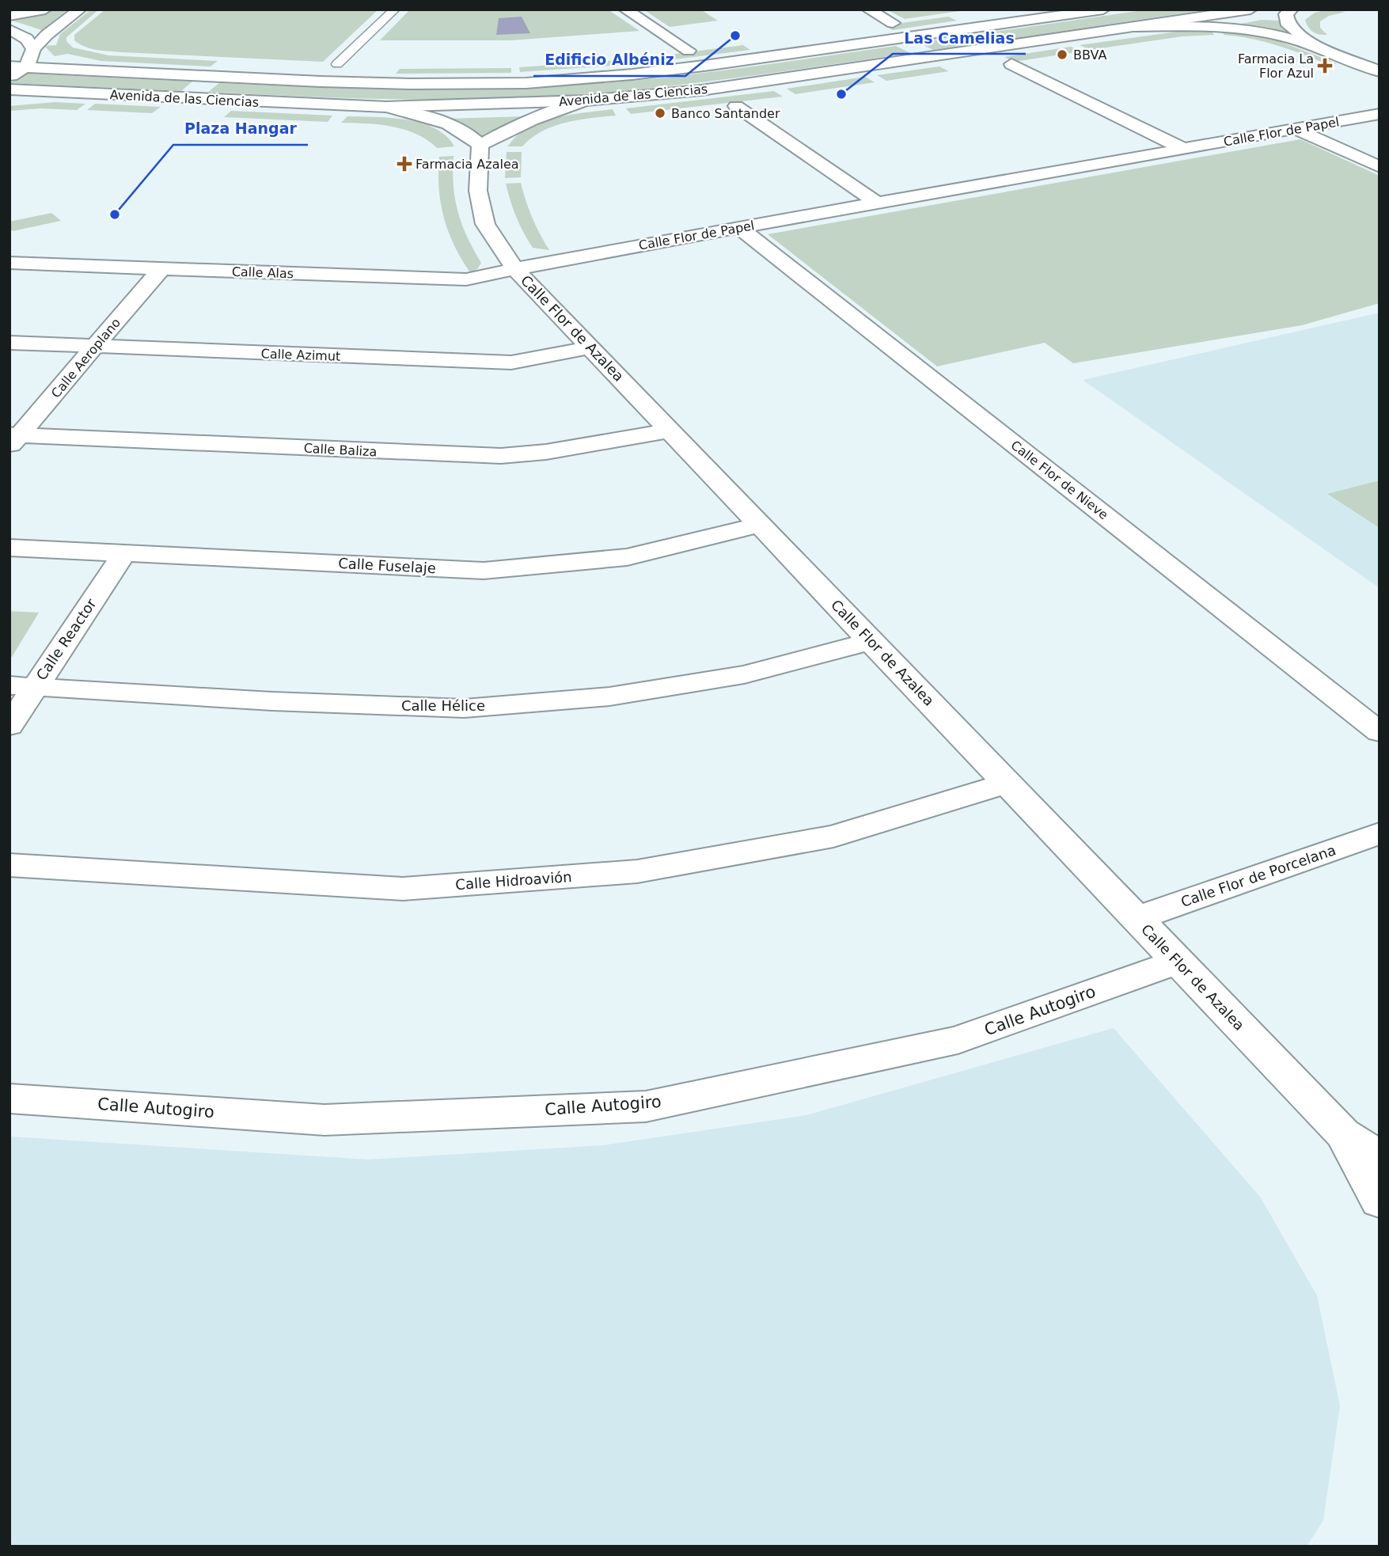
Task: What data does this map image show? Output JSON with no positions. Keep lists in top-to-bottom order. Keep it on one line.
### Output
{"streets":{"street":["Avenida de las Ciencias","Calle Flor de Papel","Calle Alas","Calle Flor de Azalea","Calle Azimut","Calle Aeroplano","Calle Baliza","Calle Flor de Nieve","Calle Fuselaje","Calle Reactor","Calle Hélice","Calle Flor de Porcelana","Calle Hidroavión","Calle Autogiro"]},"crossings":[["Calle Flor de Papel","Calle Alas"],["Calle Flor de Papel","Calle Flor de Azalea"],["Calle Flor de Papel","Calle Flor de Nieve"],["Calle Alas","Calle Flor de Azalea"],["Calle Alas","Calle Aeroplano"],["Calle Flor de Azalea","Calle Azimut"],["Calle Flor de Azalea","Calle Baliza"],["Calle Flor de Azalea","Calle Fuselaje"],["Calle Flor de Azalea","Calle Hélice"],["Calle Flor de Azalea","Calle Flor de Porcelana"],["Calle Flor de Azalea","Calle Hidroavión"],["Calle Flor de Azalea","Calle Autogiro"],["Calle Azimut","Calle Aeroplano"],["Calle Aeroplano","Calle Baliza"],["Calle Fuselaje","Calle Reactor"],["Calle Reactor","Calle Hélice"]],"places":{"other":["Edificio Albéniz","BBVA","Las Camelias","Banco Santander","Plaza Hangar"],"health":["Farmacia La Flor Azul","Farmacia Azalea"]}}
